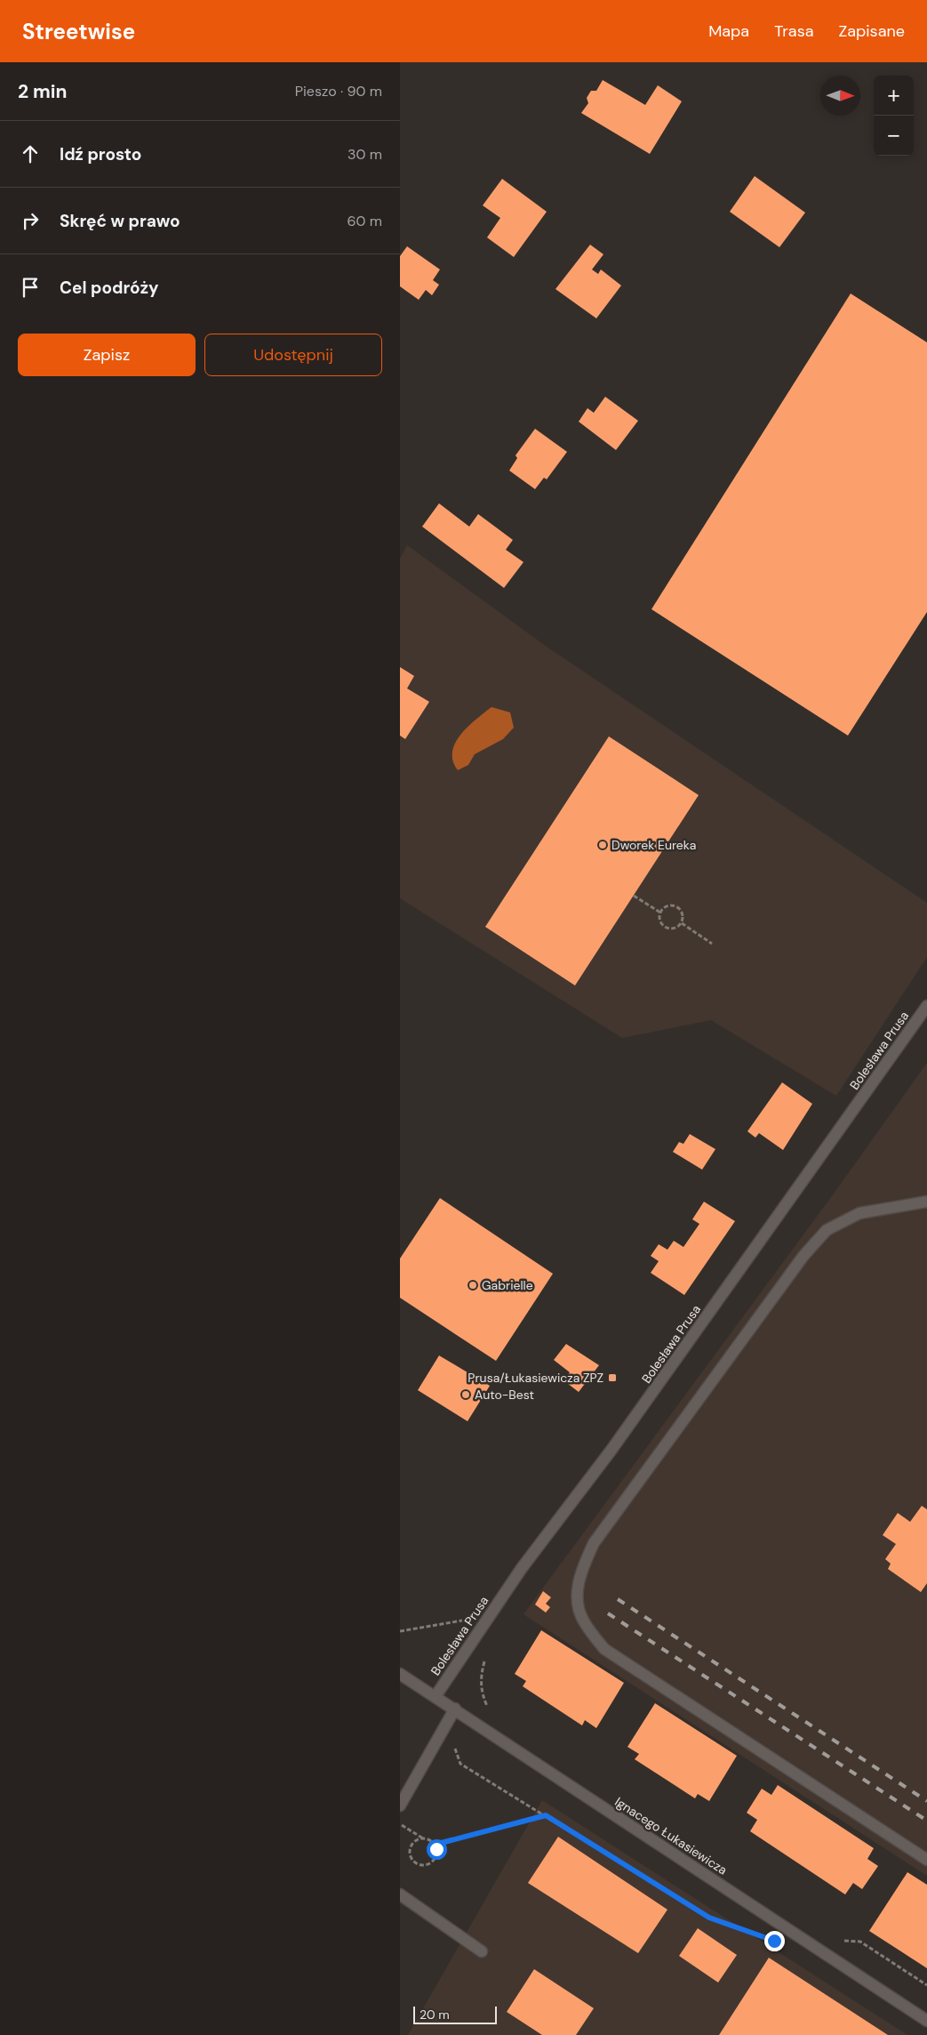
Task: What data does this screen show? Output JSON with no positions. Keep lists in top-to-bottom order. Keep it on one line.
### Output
{"streets":{"street":["Bolesława Prusa","Ignacego Łukasiewicza"]},"crossings":[["Bolesława Prusa","Ignacego Łukasiewicza"]],"places":{"other":["Dworek Eureka","Gabrielle","Auto-Best"],"transit":["Prusa/Łukasiewicza ZPZ"]},"scale_bar":"20 m","north":"right","page":{"header":"Streetwise","nav":["Mapa","Trasa","Zapisane"],"heading":["2 min","Pieszo · 90 m"],"map_buttons":["+","−"],"list":[["Idź prosto","30 m"],["Skręć w prawo","60 m"],"Cel podróży"],"buttons":["Zapisz","Udostępnij"],"scale":"20 m"}}
